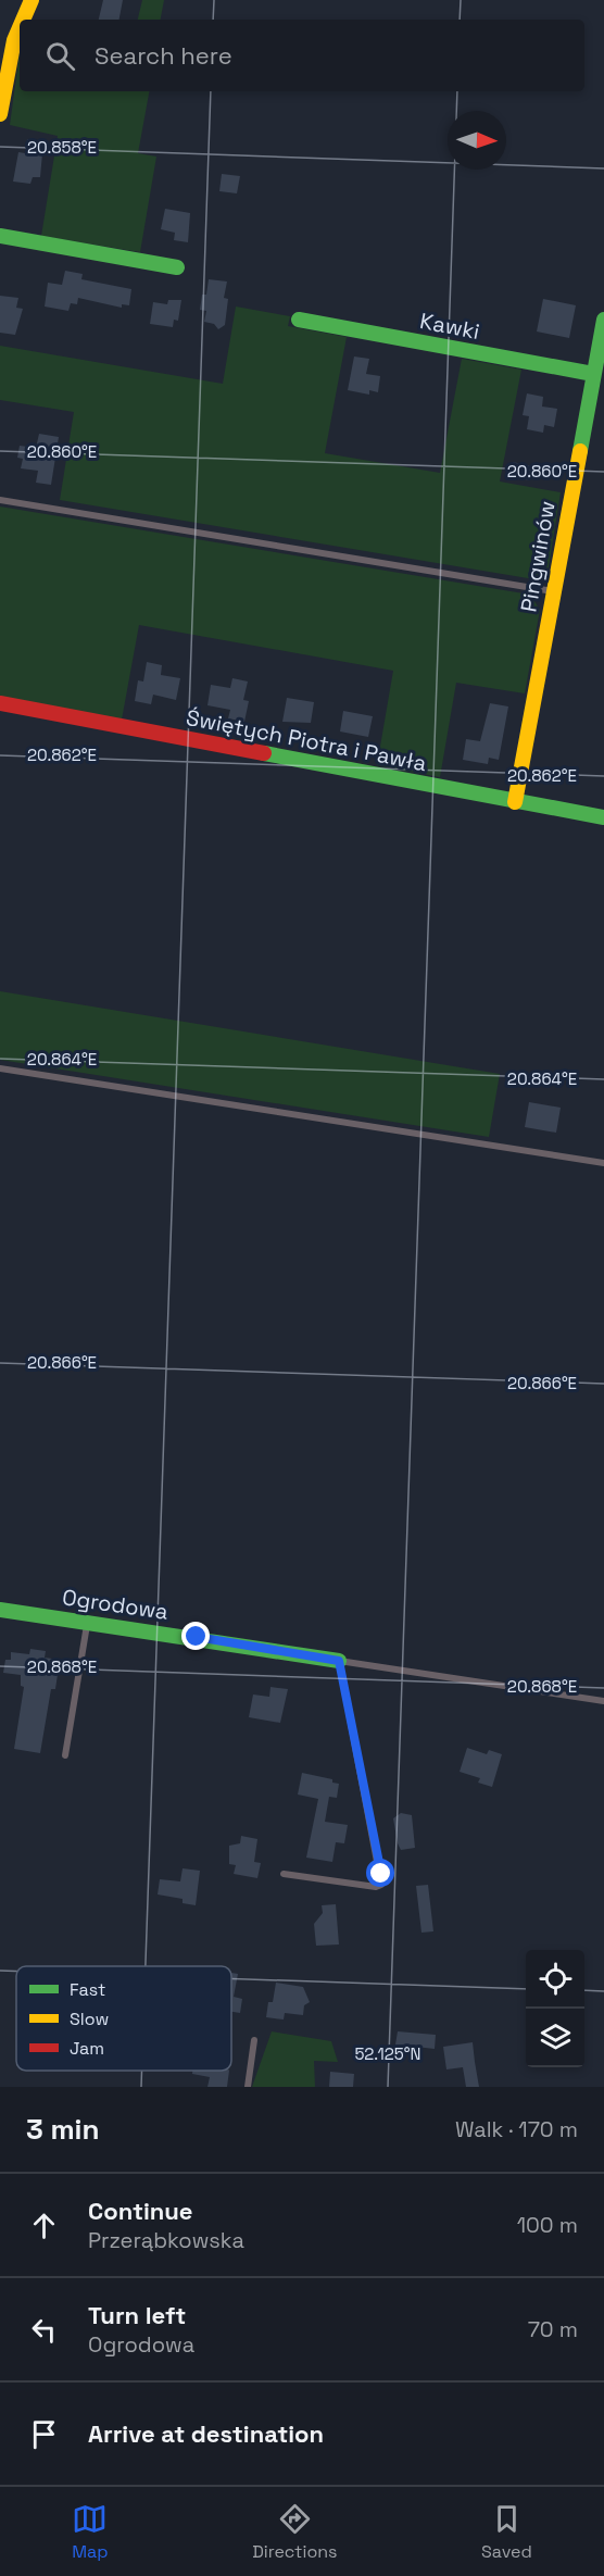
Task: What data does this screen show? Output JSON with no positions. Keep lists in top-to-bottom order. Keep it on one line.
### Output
{"streets":{"street":["Kawki","Pingwinów","Świętych Piotra i Pawła","Ogrodowa"]},"crossings":[["Kawki","Pingwinów"],["Pingwinów","Świętych Piotra i Pawła"]],"legend":["Fast","Slow","Jam"],"north":"right","page":{"search":"Search here","heading":["3 min","Walk · 170 m"],"list":[["Continue","Przerąbkowska","100 m"],["Turn left","Ogrodowa","70 m"],"Arrive at destination"],"nav":["Map","Directions","Saved"]},"coordinates":["20.858°E","20.860°E","20.862°E","20.864°E","20.866°E","20.868°E","52.125°N"]}
